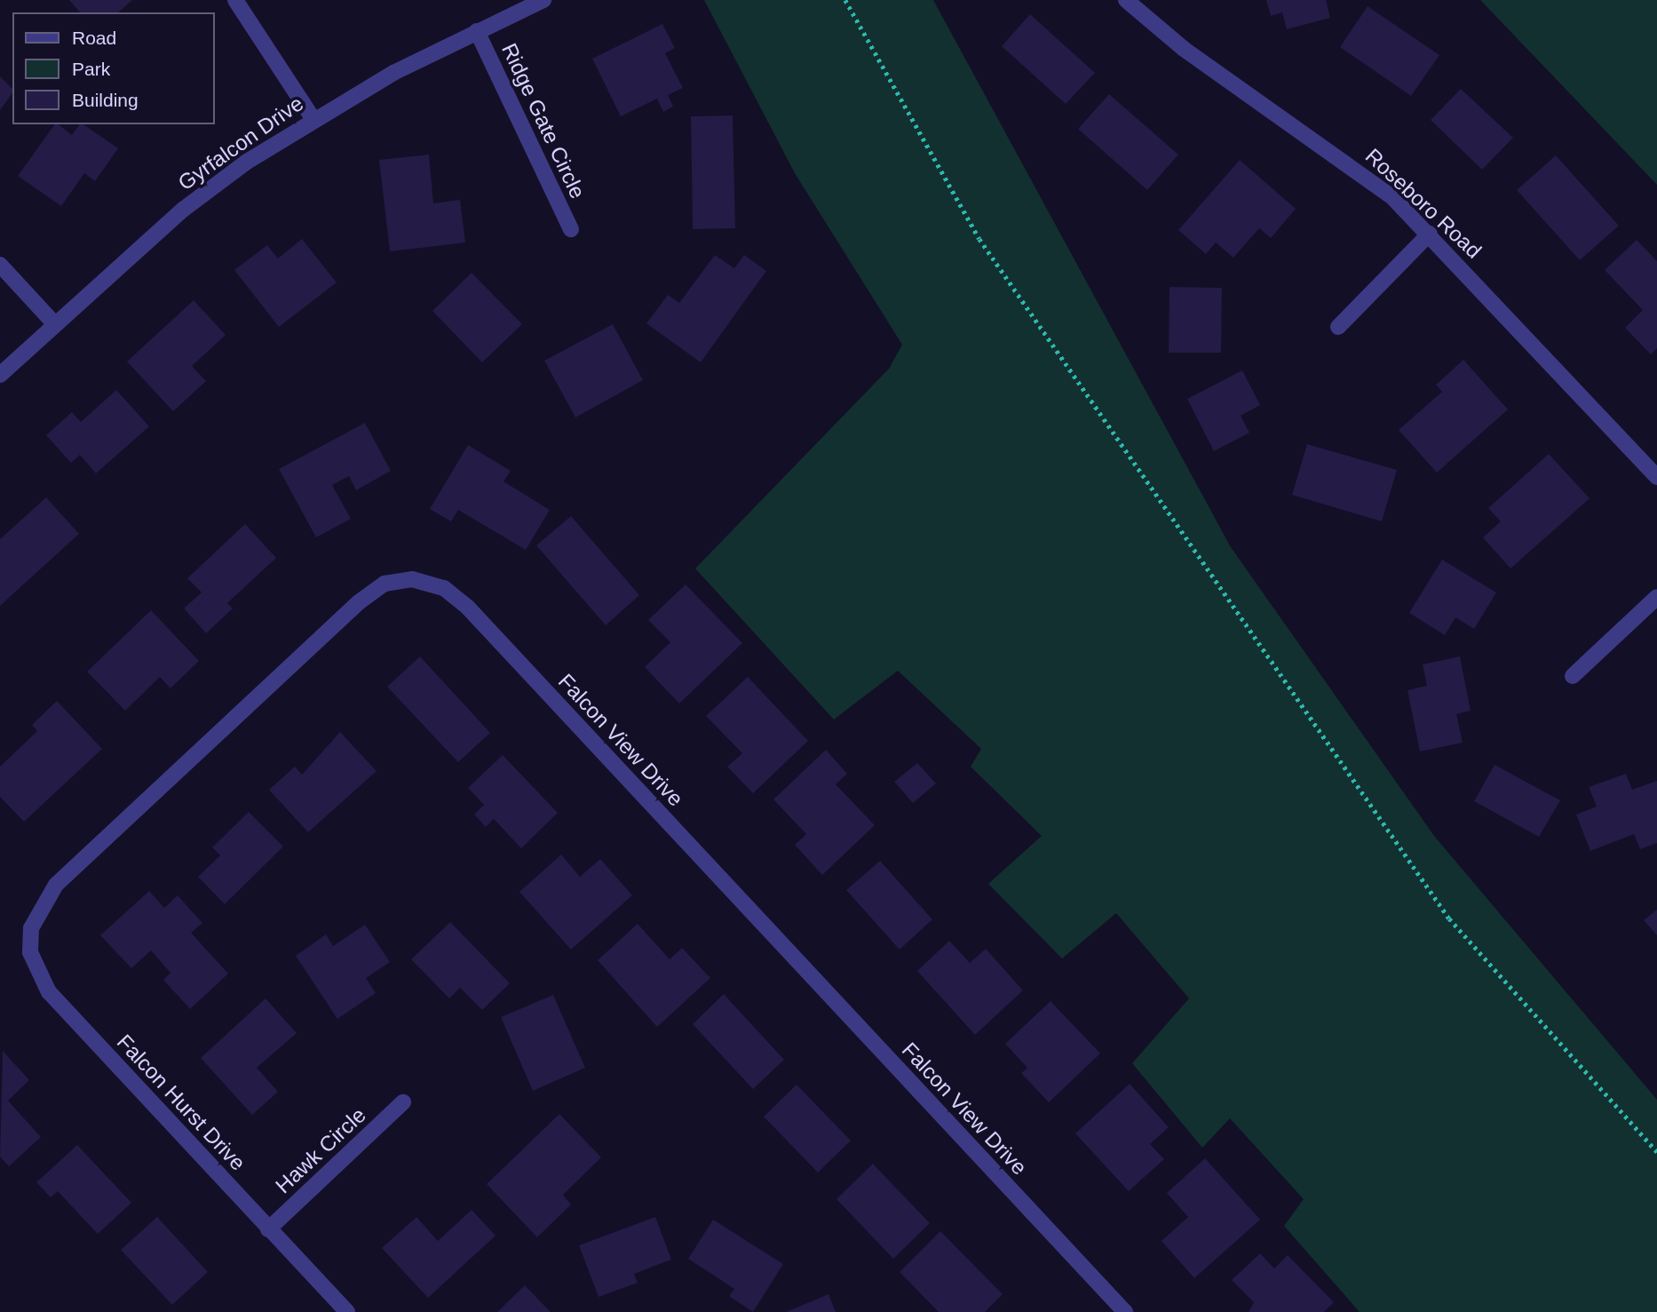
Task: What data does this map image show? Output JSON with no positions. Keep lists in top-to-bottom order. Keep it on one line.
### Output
{"streets":{"street":["Ridge Gate Circle","Gyrfalcon Drive","Roseboro Road","Falcon View Drive","Falcon Hurst Drive","Hawk Circle"]},"crossings":[["Ridge Gate Circle","Gyrfalcon Drive"],["Falcon View Drive","Falcon Hurst Drive"],["Falcon Hurst Drive","Hawk Circle"]],"legend":["Road","Park","Building"]}
